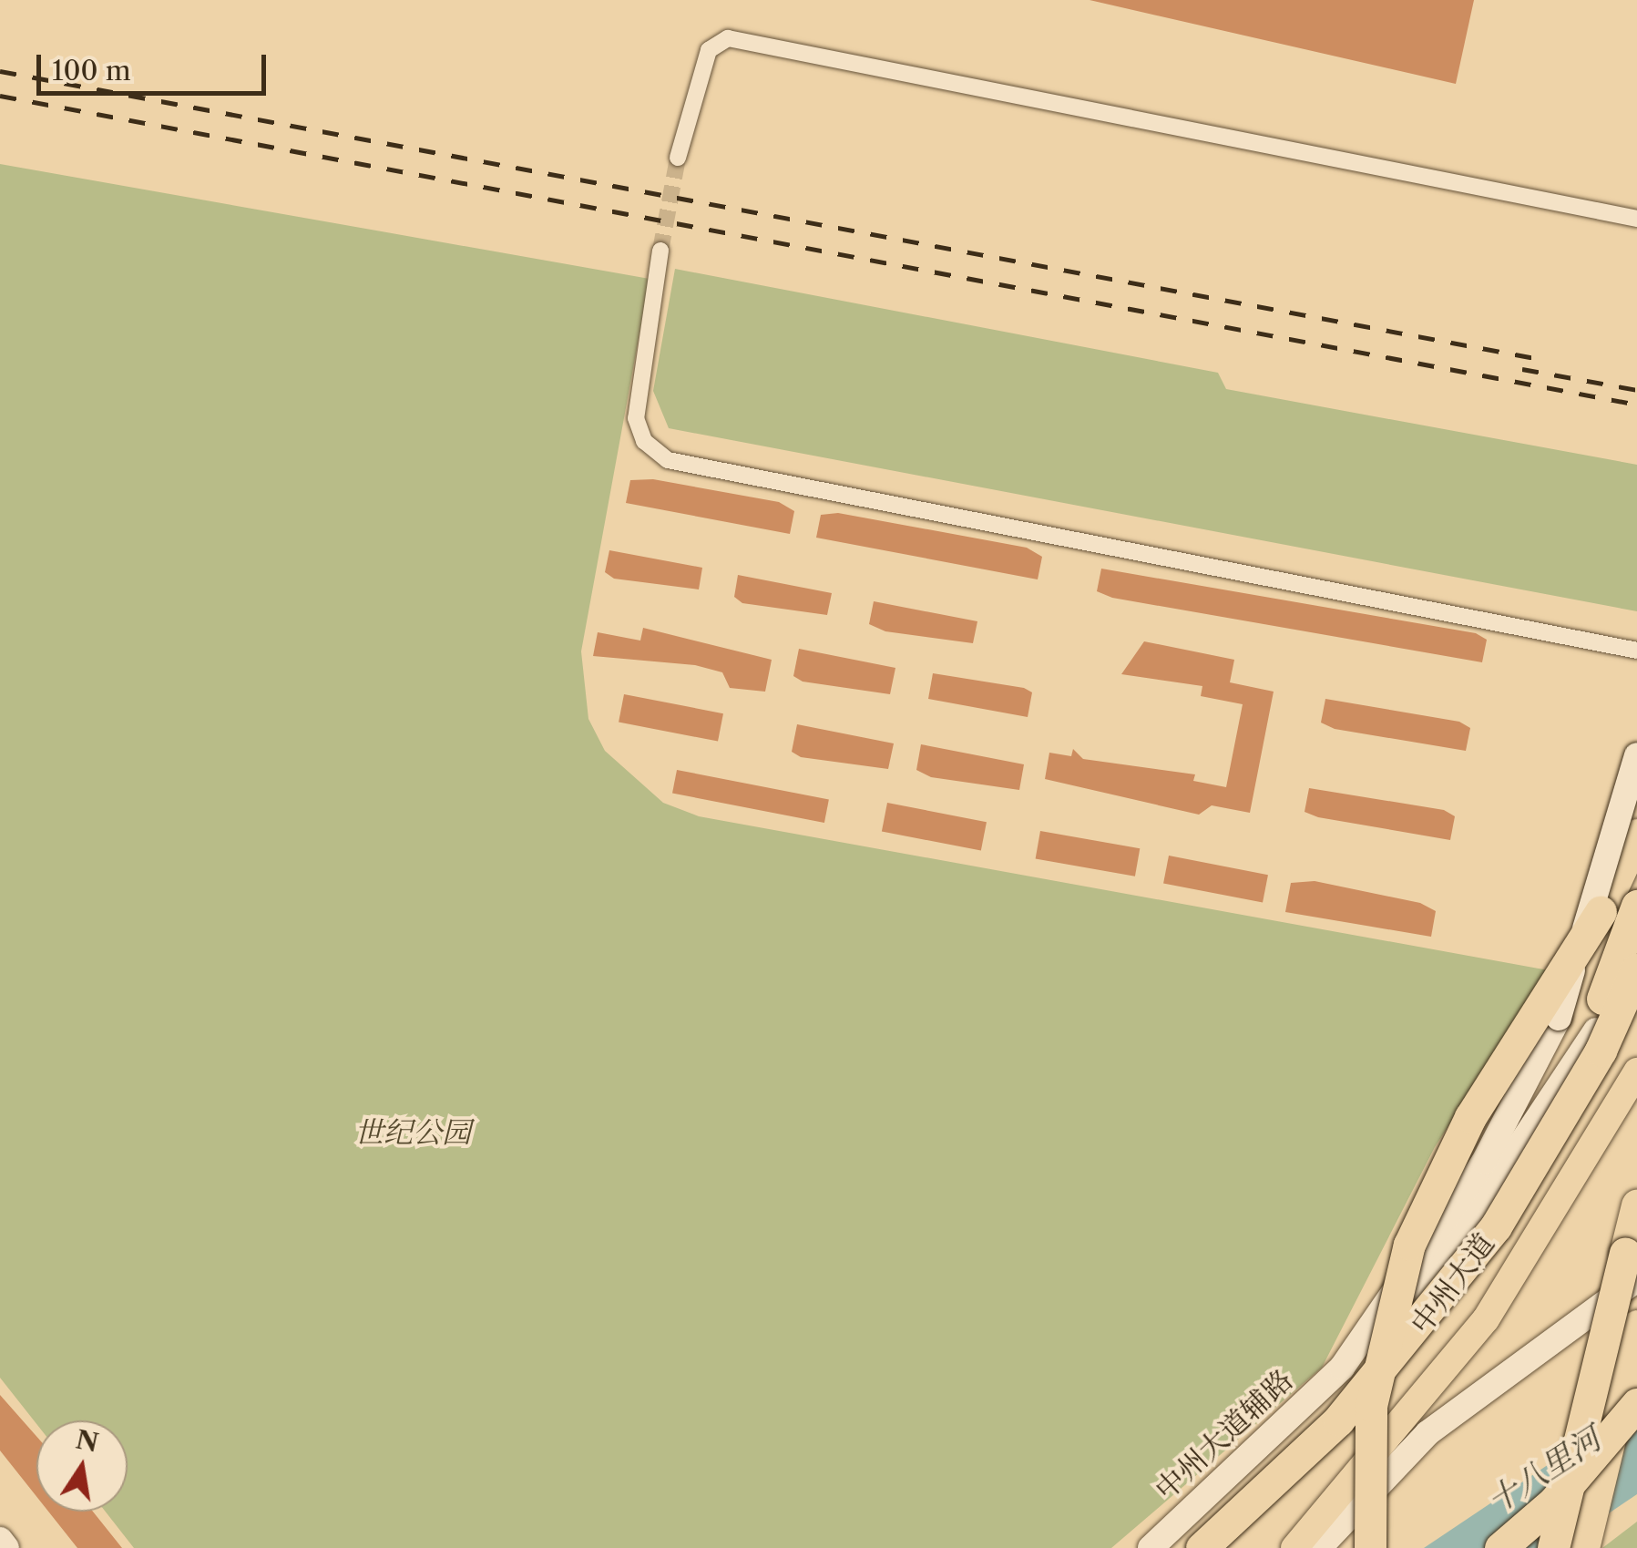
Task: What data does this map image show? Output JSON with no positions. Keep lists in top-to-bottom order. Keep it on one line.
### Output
{"streets":{"highway":["中州大道"],"street":["中州大道辅路"]},"water":["十八里河"],"parks":["世纪公园"],"scale_bar":"100 m","north":"top"}
